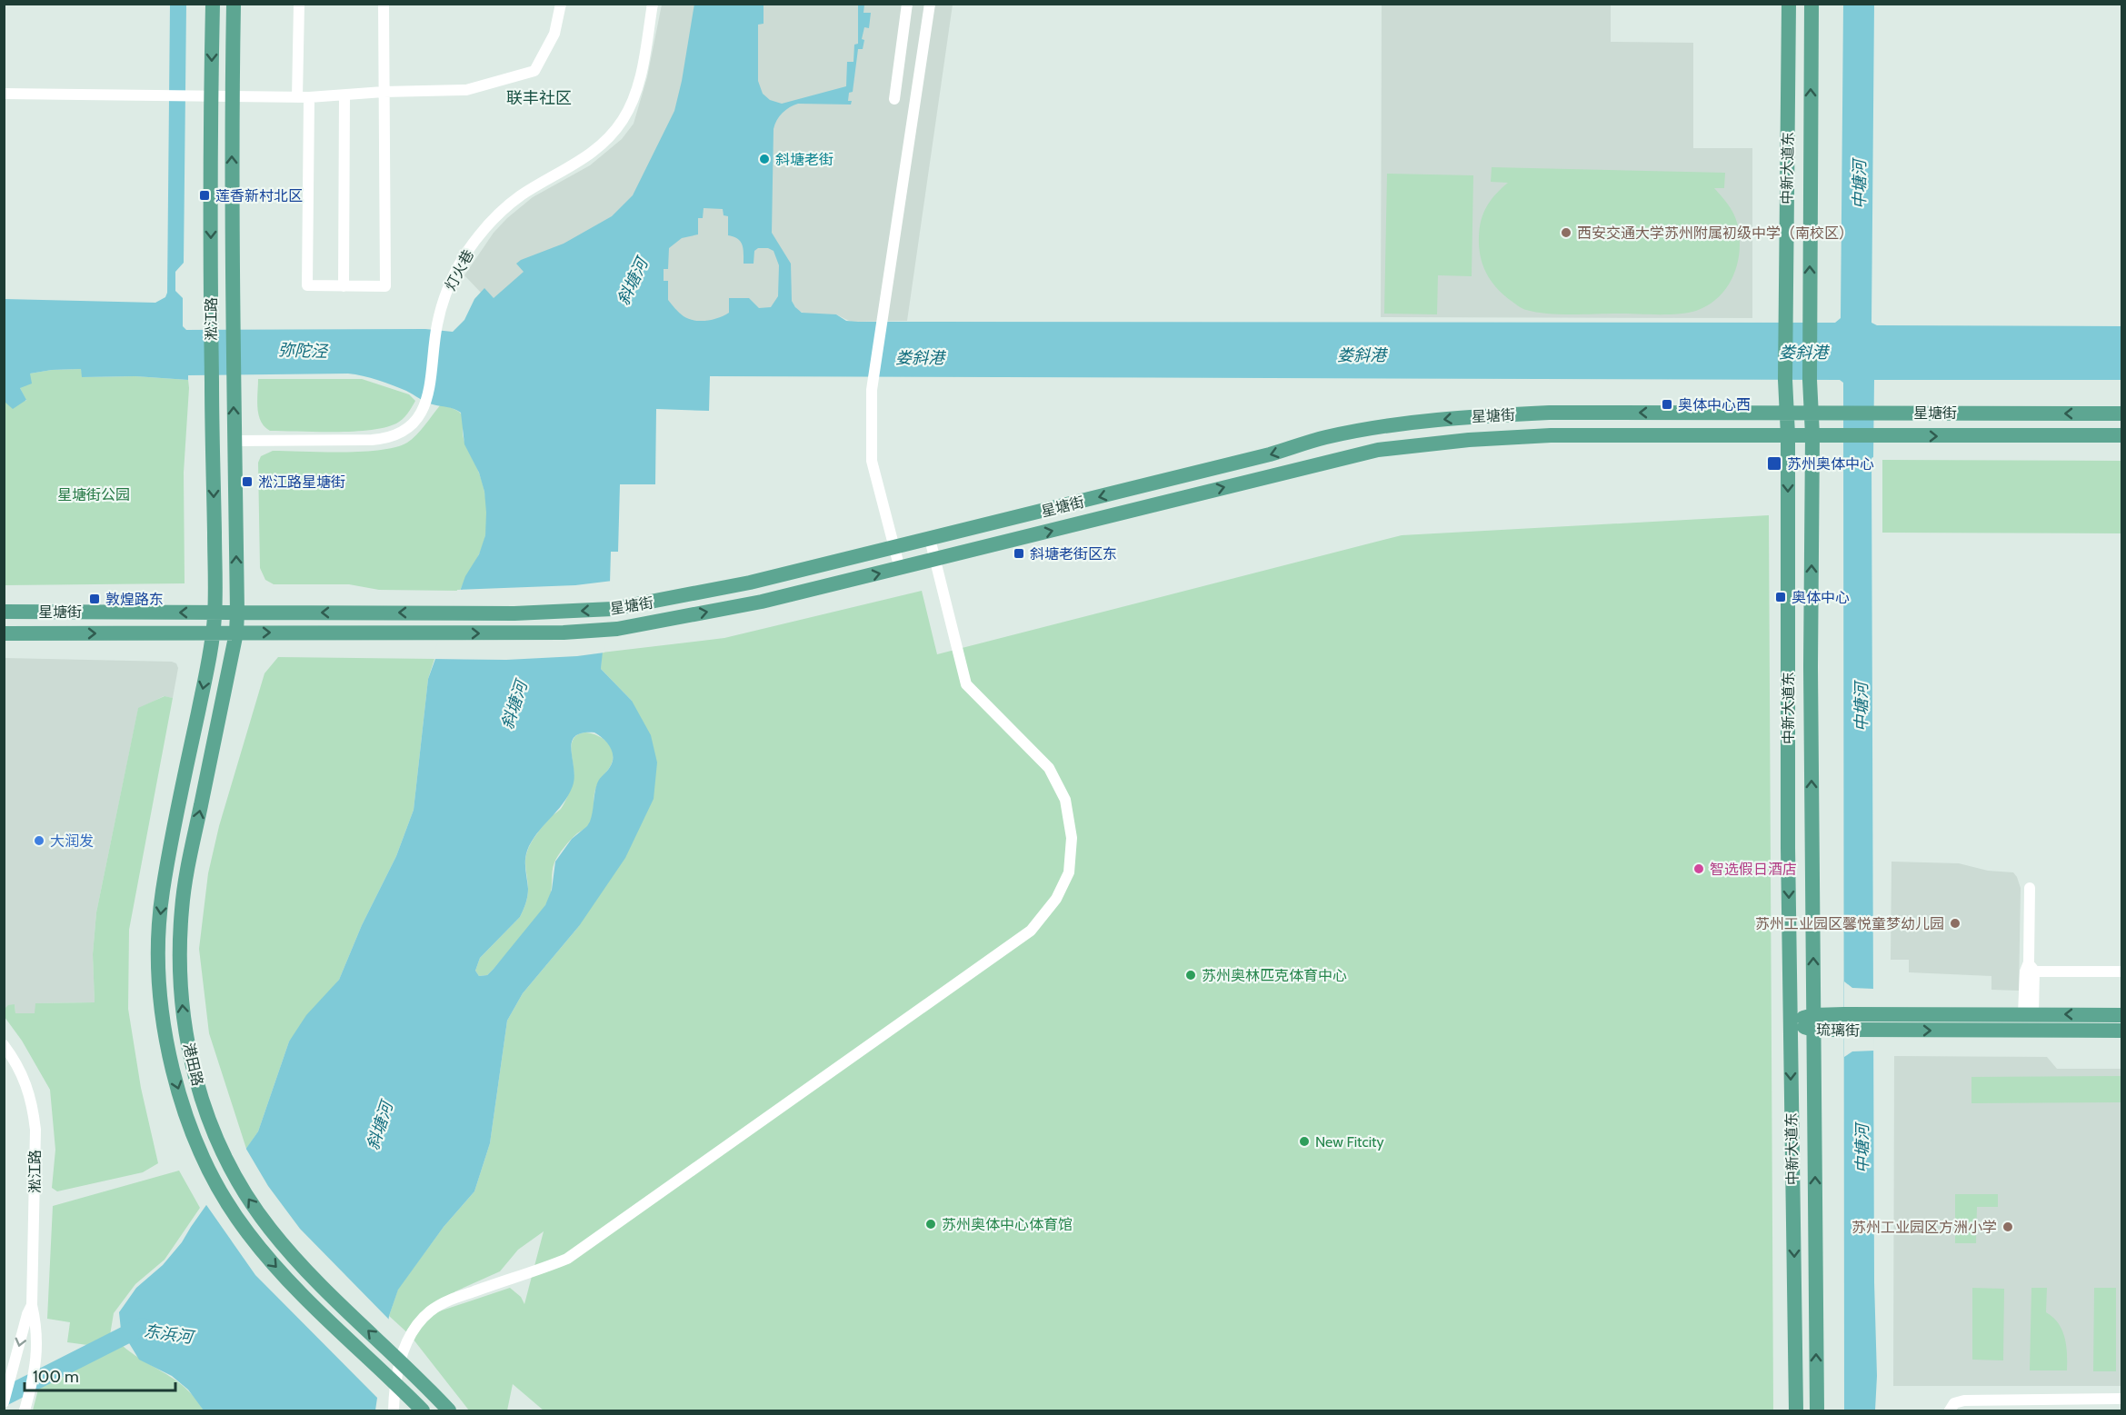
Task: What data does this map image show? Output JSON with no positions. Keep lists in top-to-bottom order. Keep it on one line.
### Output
{"streets":{"main road":["中新大道东","淞江路","星塘街","琉璃街","港田路"],"street":["灯火巷"]},"crossings":[["中新大道东","星塘街"],["中新大道东","琉璃街"],["灯火巷","淞江路"],["淞江路","星塘街"],["淞江路","港田路"],["星塘街","港田路"]],"districts":["联丰社区"],"water":["中塘河","斜塘河","弥陀泾","娄斜港","东浜河"],"parks":["星塘街公园"],"places":{"other":["斜塘老街","西安交通大学苏州附属初级中学（南校区）","大润发","智选假日酒店","苏州工业园区馨悦童梦幼儿园","苏州奥林匹克体育中心","New Fitcity","苏州奥体中心体育馆","苏州工业园区方洲小学"],"transit":["莲香新村北区","奥体中心西","苏州奥体中心","淞江路星塘街","斜塘老街区东","奥体中心","敦煌路东"]},"scale_bar":"100 m"}
